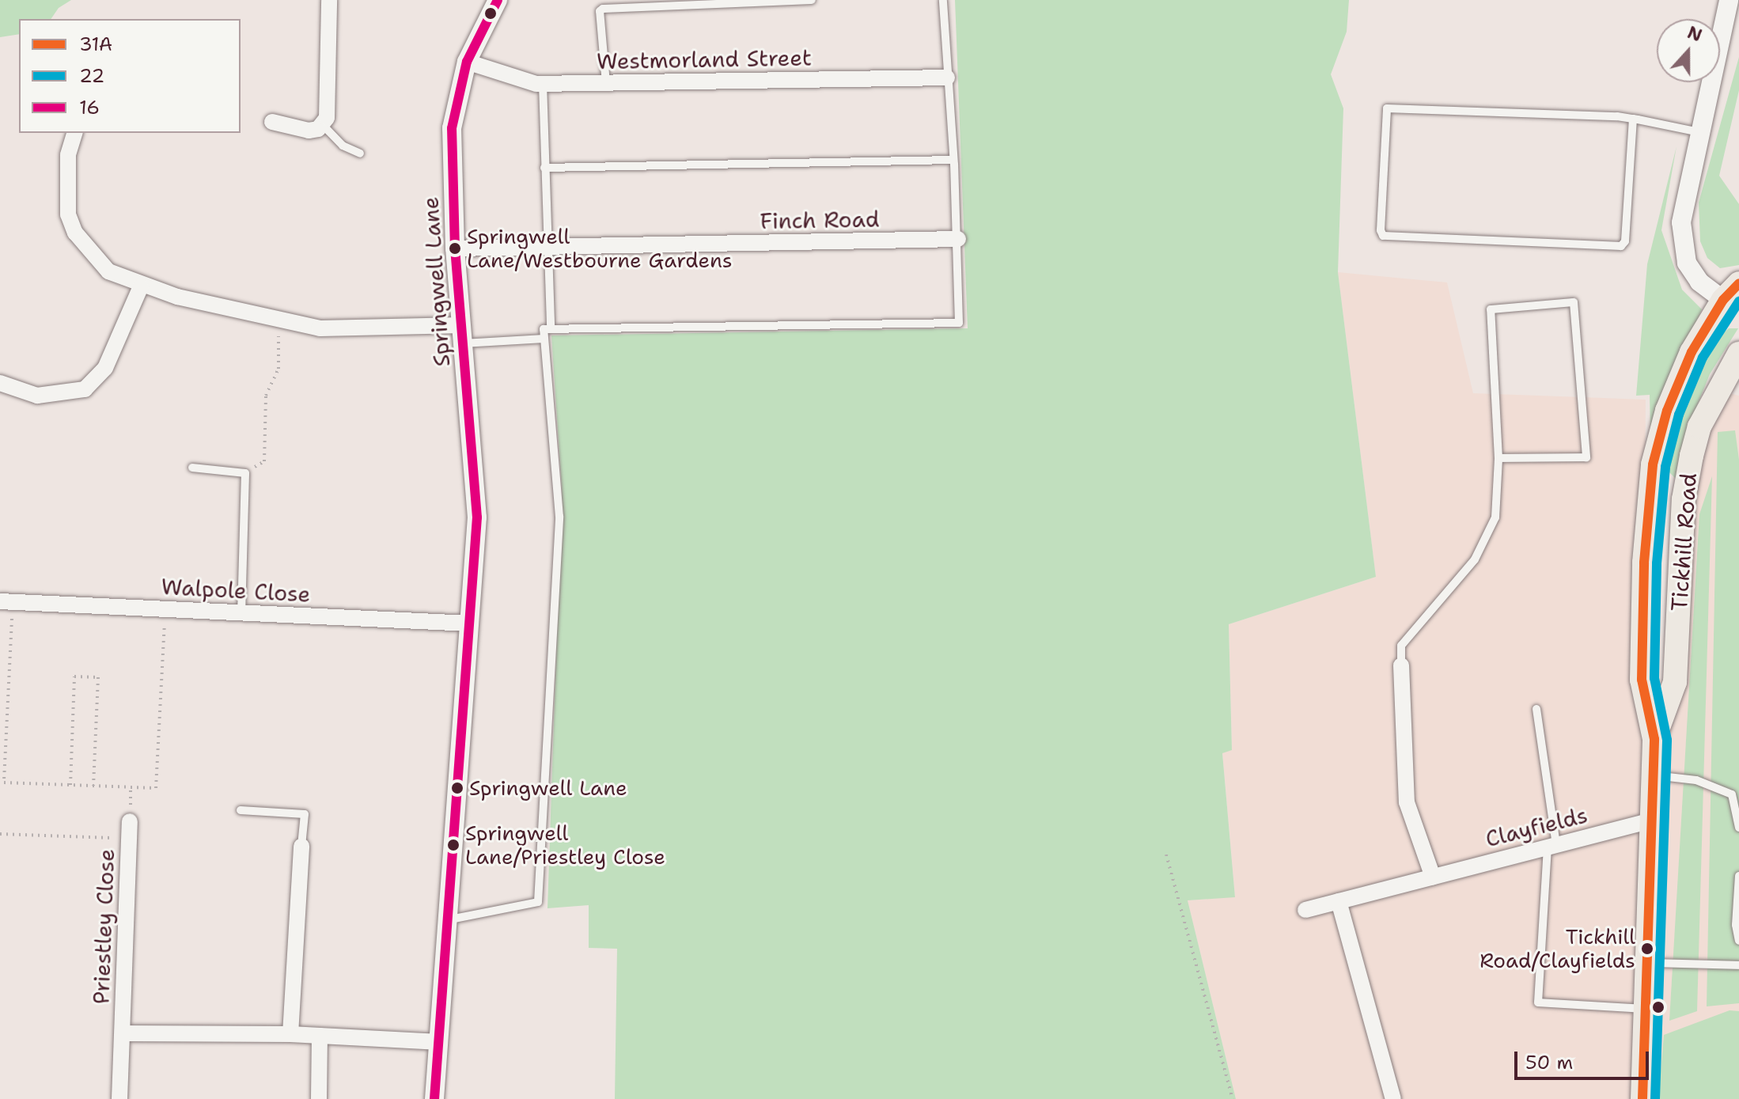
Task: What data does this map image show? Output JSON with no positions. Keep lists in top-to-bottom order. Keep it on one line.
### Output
{"streets":{"main road":["Tickhill Road"],"street":["Westmorland Street","Finch Road","Springwell Lane","Walpole Close","Clayfields","Priestley Close"]},"crossings":[["Westmorland Street","Springwell Lane"],["Finch Road","Springwell Lane"],["Springwell Lane","Walpole Close"],["Springwell Lane","Priestley Close"],["Tickhill Road","Clayfields"]],"places":["Springwell Lane/Westbourne Gardens","Springwell Lane","Springwell Lane/Priestley Close","Tickhill Road/Clayfields"],"lines":["transit line 16","transit line 31A","transit line 22"],"legend":["31A","22","16"],"scale_bar":"50 m","north":"top"}
